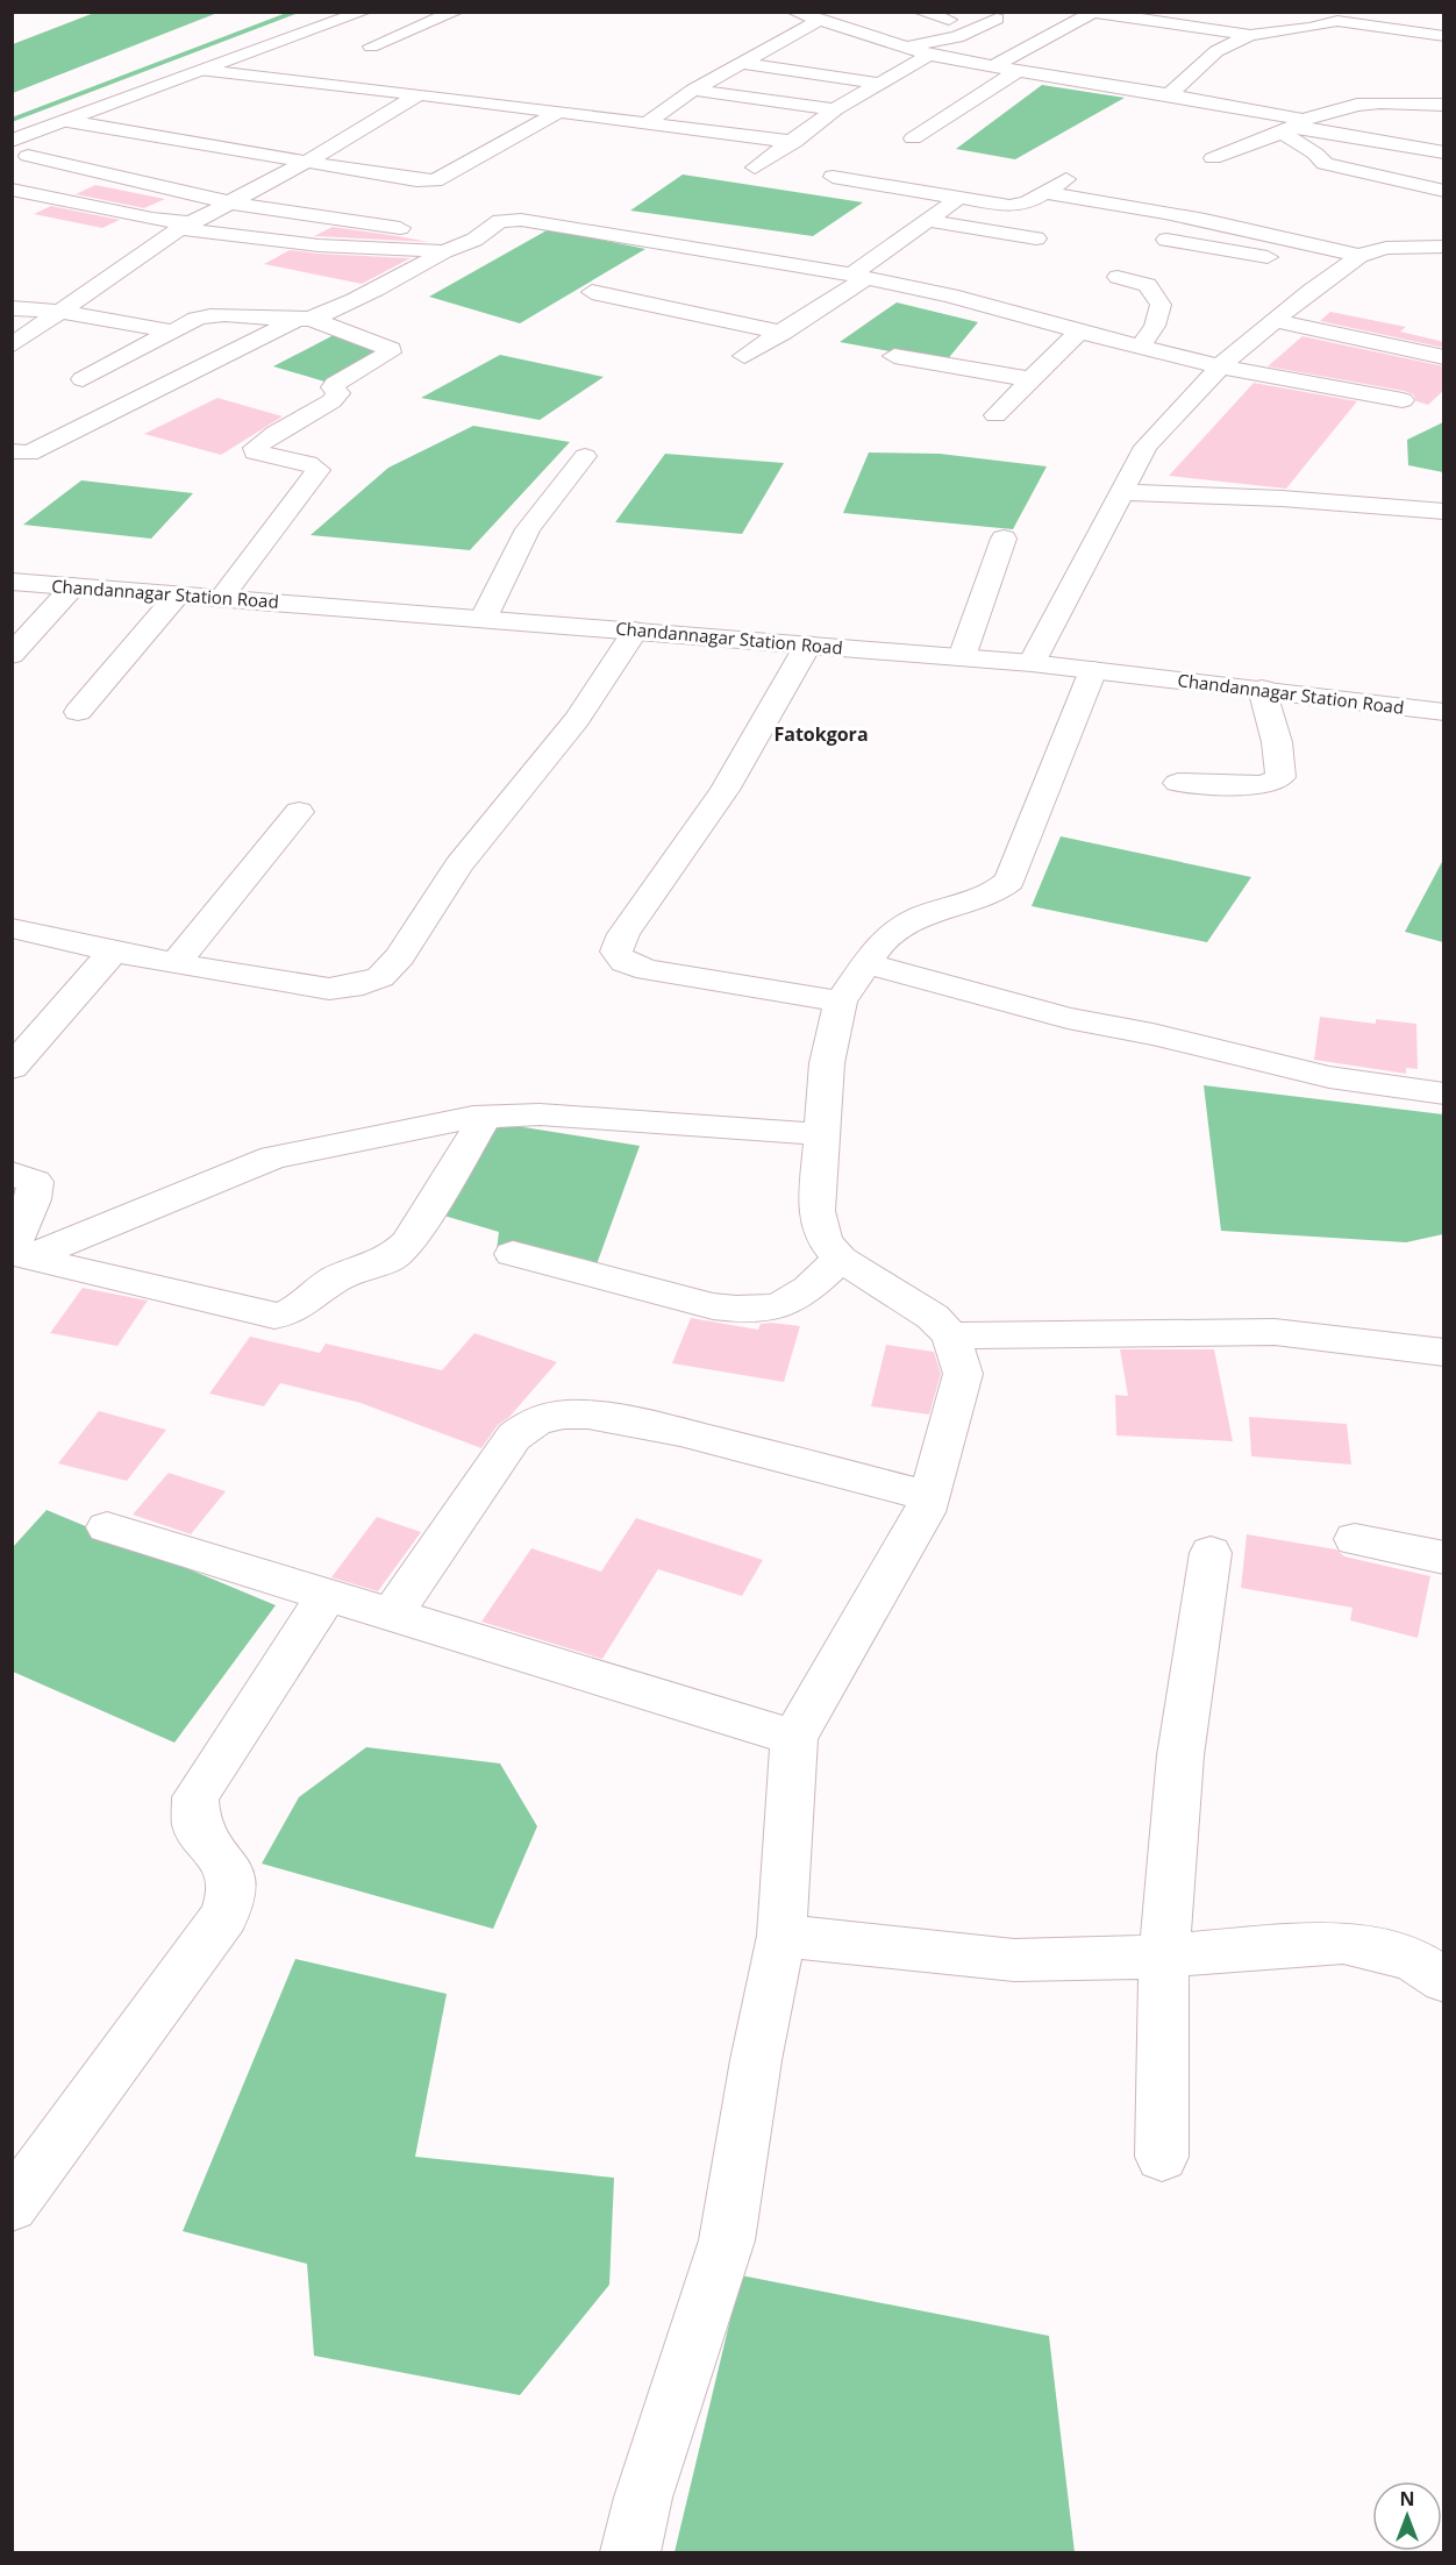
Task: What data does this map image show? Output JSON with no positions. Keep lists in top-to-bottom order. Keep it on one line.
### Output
{"streets":{"street":["Chandannagar Station Road"]},"districts":["Fatokgora"],"north":"top"}
